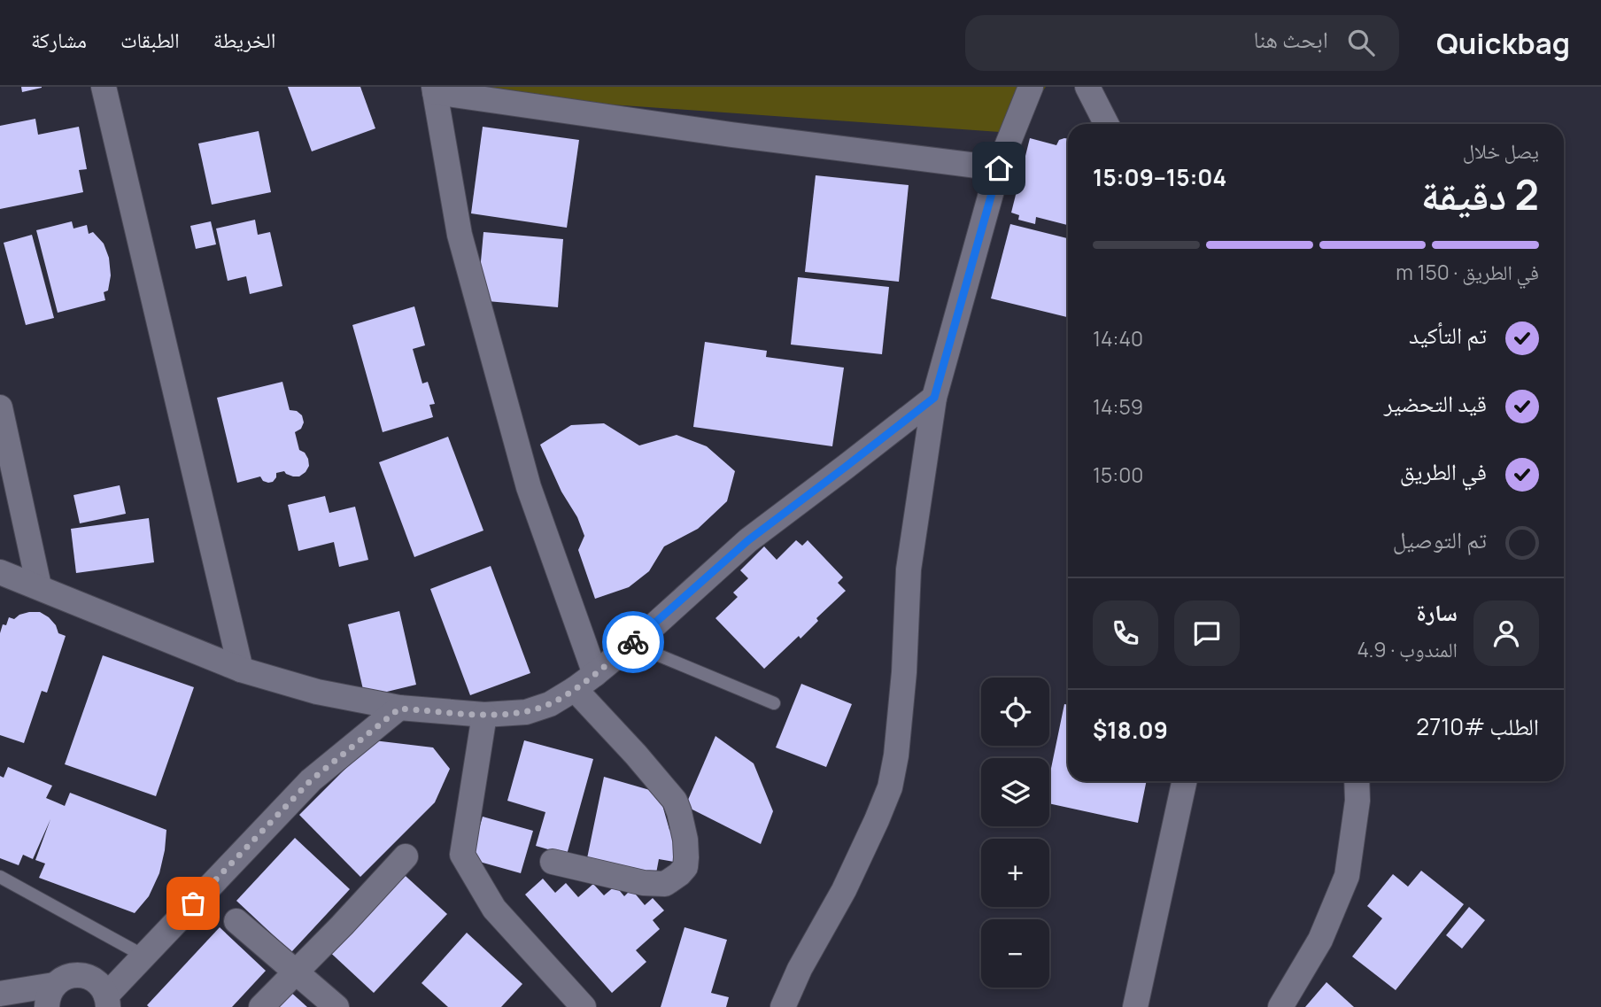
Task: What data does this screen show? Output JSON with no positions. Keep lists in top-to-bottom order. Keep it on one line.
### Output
{"page":{"header":"Quickbag","search":"ابحث هنا","nav":["الخريطة","الطبقات","مشاركة"],"heading":["2 دقيقة","يصل خلال","15:04–15:09"],"panel":["سارة","المندوب · 4.9","الطلب #2710","$18.09"],"bar":"في الطريق · 150 m","list":[["تم التأكيد","14:40"],["قيد التحضير","14:59"],["في الطريق","15:00"],"تم التوصيل"],"map_buttons":["+","−"]}}
